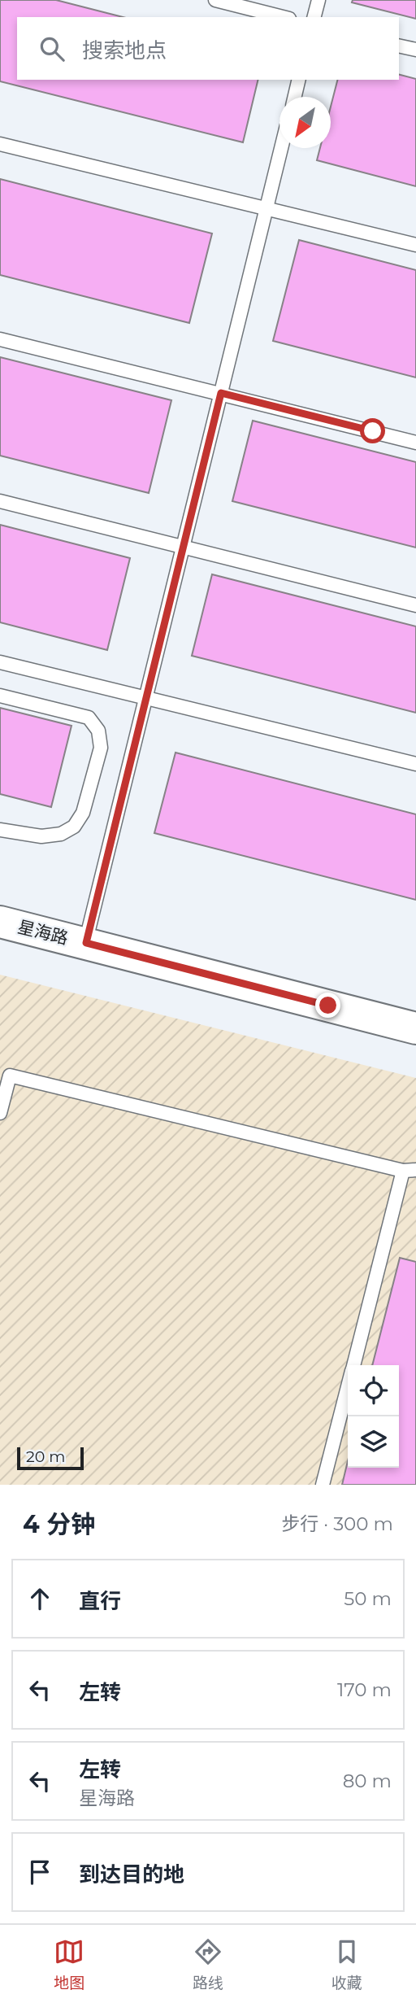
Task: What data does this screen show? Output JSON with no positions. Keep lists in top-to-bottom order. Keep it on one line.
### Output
{"streets":{"street":["星海路"]},"scale_bar":"20 m","north":"bottom left","page":{"search":"搜索地点","scale":"20 m","heading":["4 分钟","步行 · 300 m"],"list":[["直行","50 m"],["左转","170 m"],["左转","星海路","80 m"],"到达目的地"],"nav":["地图","路线","收藏"]}}
